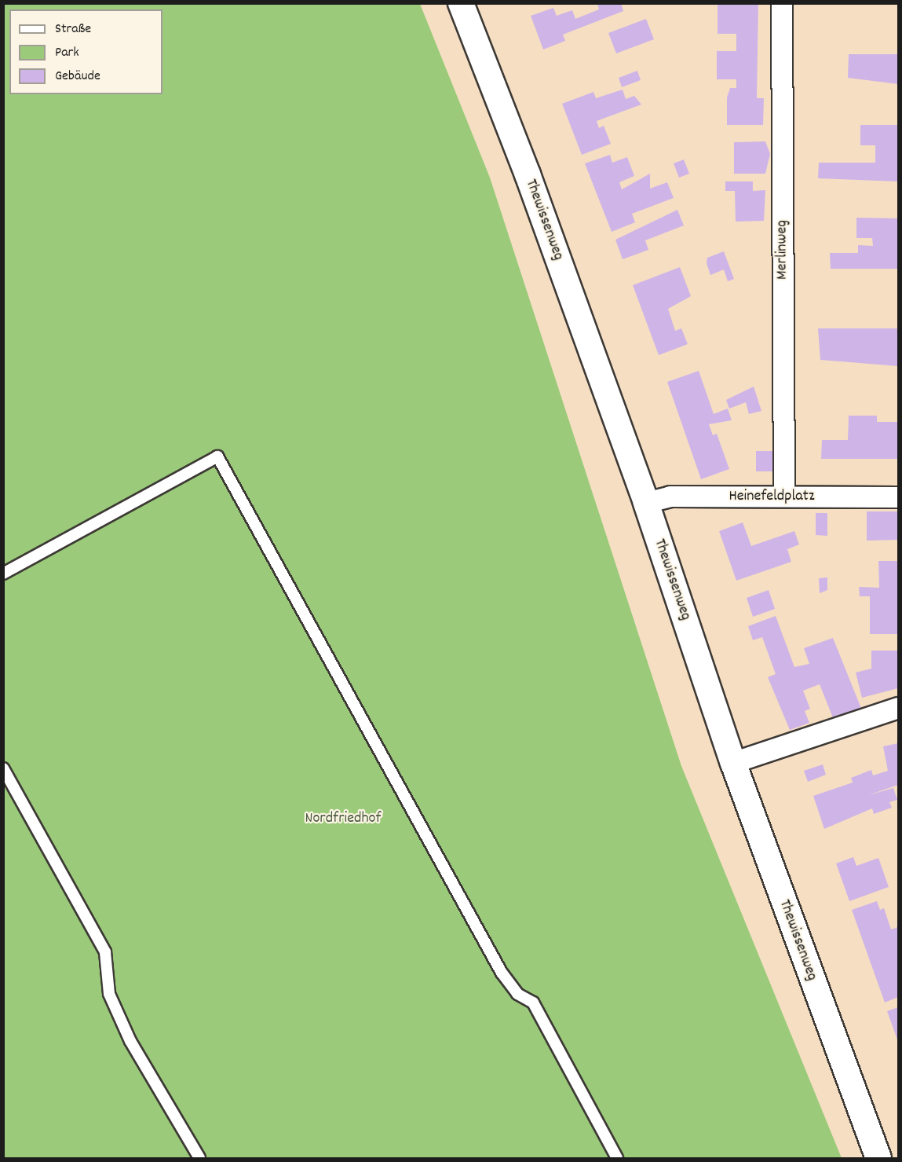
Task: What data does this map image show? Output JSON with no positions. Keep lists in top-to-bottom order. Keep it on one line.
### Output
{"streets":{"street":["Thewissenweg","Merlinweg","Heinefeldplatz"]},"crossings":[["Thewissenweg","Heinefeldplatz"],["Merlinweg","Heinefeldplatz"]],"parks":["Nordfriedhof"],"legend":["Straße","Park","Gebäude"]}
